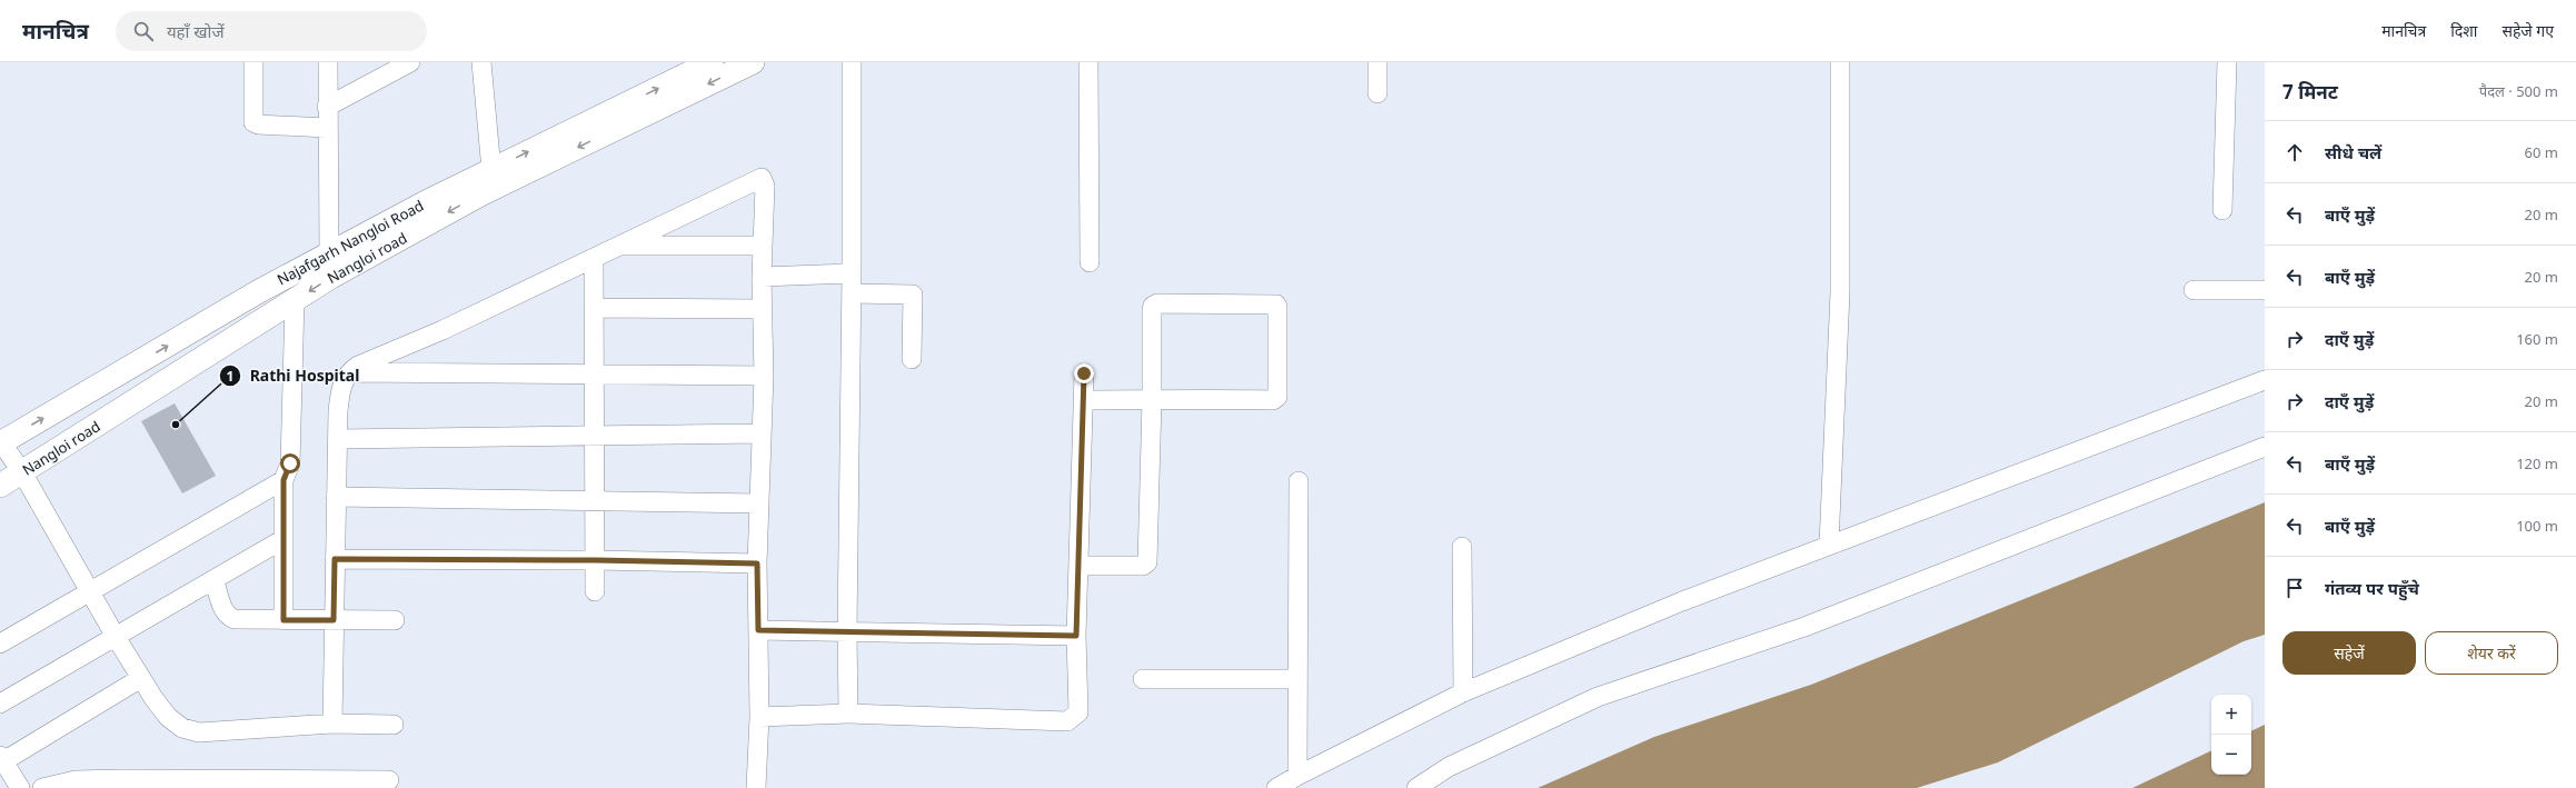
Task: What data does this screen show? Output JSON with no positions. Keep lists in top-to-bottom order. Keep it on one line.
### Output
{"streets":{"main road":["Najafgarh Nangloi Road","Nangloi road"]},"crossings":[["Najafgarh Nangloi Road","Nangloi road"]],"one_way":["Najafgarh Nangloi Road","Nangloi road"],"places":["Rathi Hospital"],"page":{"header":"मानचित्र","search":"यहाँ खोजें","nav":["मानचित्र","दिशा","सहेजे गए"],"heading":["7 मिनट","पैदल · 500 m"],"list":[["सीधे चलें","60 m"],["बाएँ मुड़ें","20 m"],["बाएँ मुड़ें","20 m"],["दाएँ मुड़ें","160 m"],["दाएँ मुड़ें","20 m"],["बाएँ मुड़ें","120 m"],["बाएँ मुड़ें","100 m"],"गंतव्य पर पहुँचे"],"buttons":["सहेजें","शेयर करें"],"map_buttons":["+","−"]}}
